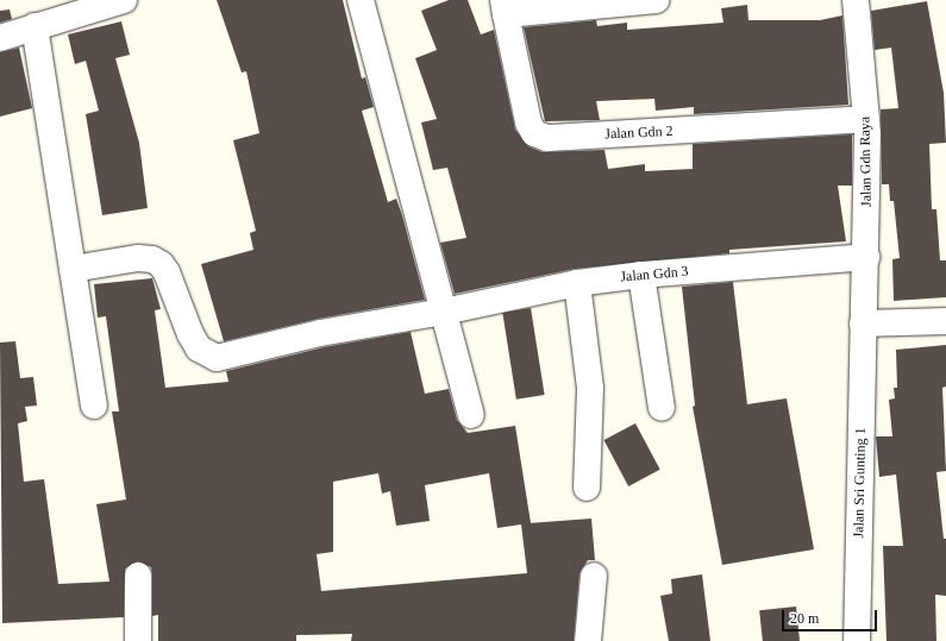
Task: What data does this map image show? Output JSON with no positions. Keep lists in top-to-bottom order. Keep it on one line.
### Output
{"streets":{"street":["Jalan Gdn 2","Jalan Gdn Raya","Jalan Gdn 3","Jalan Sri Gunting 1"]},"crossings":[["Jalan Gdn 2","Jalan Gdn Raya"],["Jalan Gdn Raya","Jalan Gdn 3"],["Jalan Gdn Raya","Jalan Sri Gunting 1"]],"scale_bar":"20 m"}
